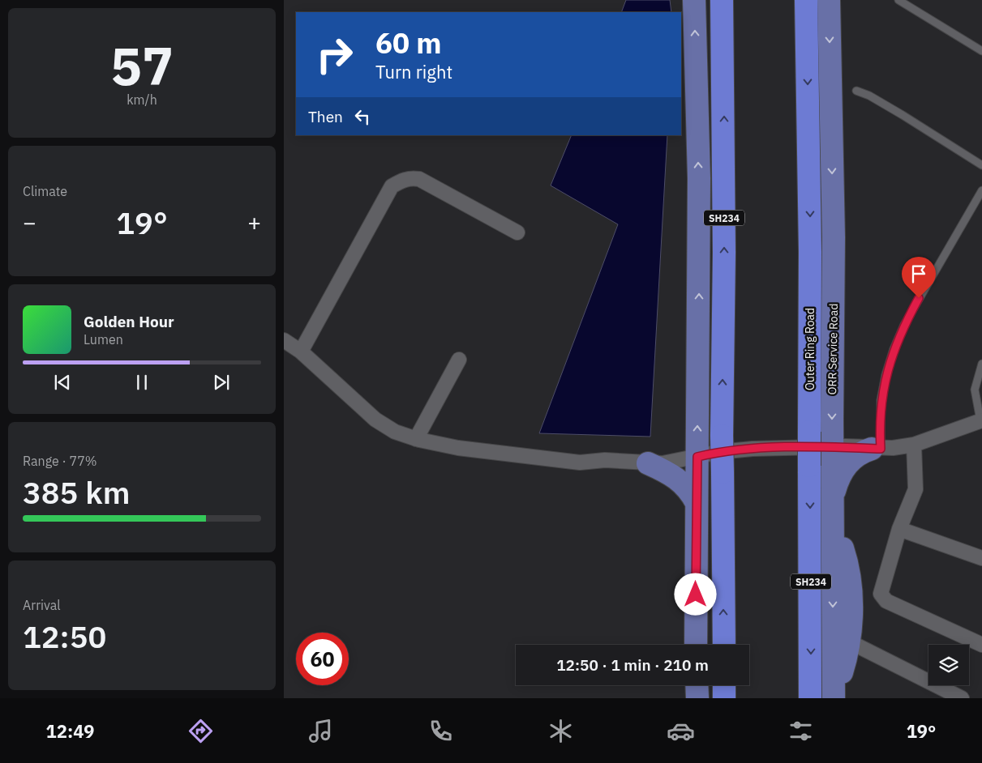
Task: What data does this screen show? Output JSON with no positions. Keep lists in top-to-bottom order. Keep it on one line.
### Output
{"streets":{"highway":["SH234","Outer Ring Road"],"main road":["ORR Service Road"]},"page":{"tile":[["57","km/h"],"Climate",["Range · 77%","385 km"],["Arrival","12:50"]],"turn":["60 m","Turn right"],"then":"Then","heat":["−","19°","+"],"song":["Golden Hour","Lumen"],"limit":"60","trip":"12:50 · 1 min · 210 m","tabs":["12:49","19°"]}}
